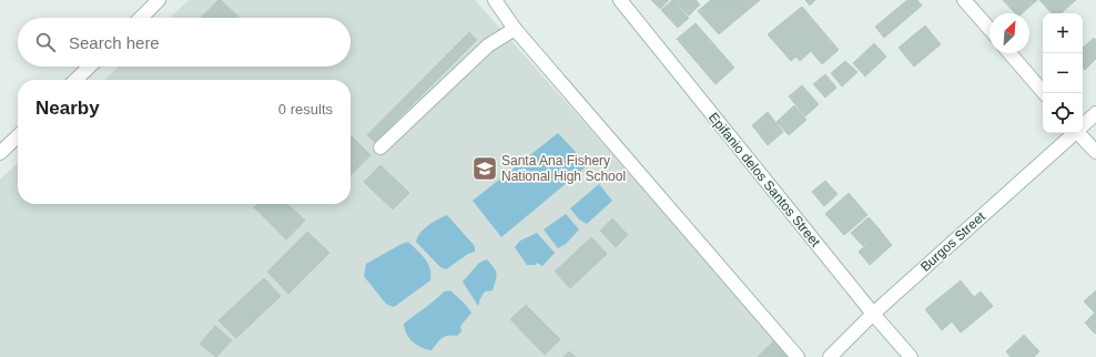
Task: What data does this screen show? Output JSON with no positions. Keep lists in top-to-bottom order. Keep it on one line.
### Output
{"streets":{"street":["Epifanio delos Santos Street","Burgos Street"]},"crossings":[["Epifanio delos Santos Street","Burgos Street"]],"places":{"school or university":["Santa Ana Fishery National High School"]},"north":"top right","page":{"map_buttons":["+","−"],"search":"Search here","heading":["Nearby","0 results"]}}
